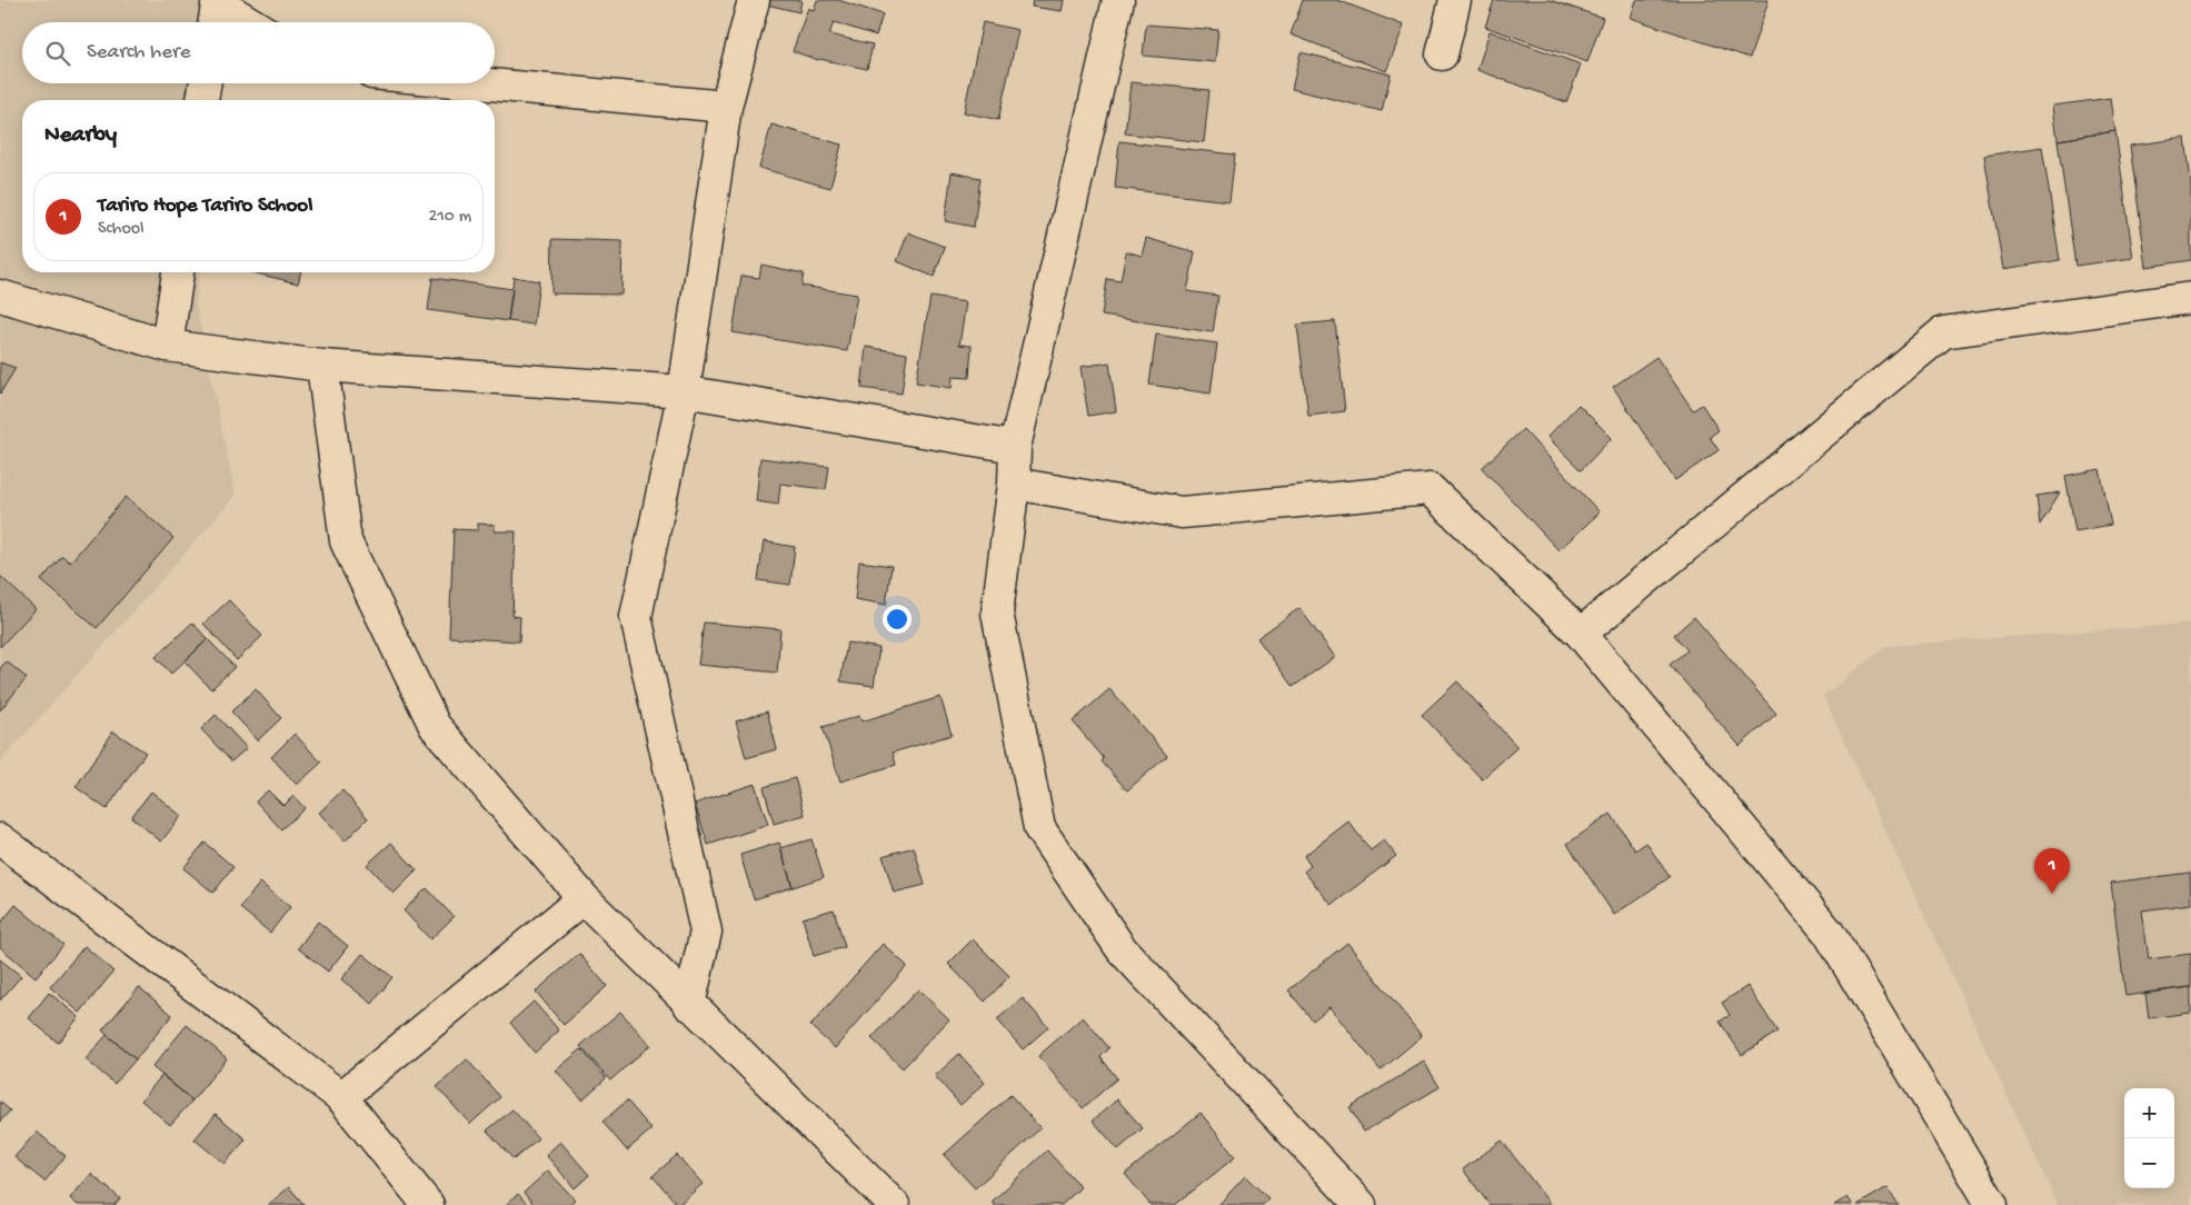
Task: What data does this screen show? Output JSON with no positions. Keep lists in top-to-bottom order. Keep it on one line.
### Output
{"page":{"search":"Search here","heading":"Nearby","list":[{"mark":"1","name":"Tariro Hope Tariro School","note":"School","value":"210 m"}],"pins":"1","map_buttons":["+","−"]}}
